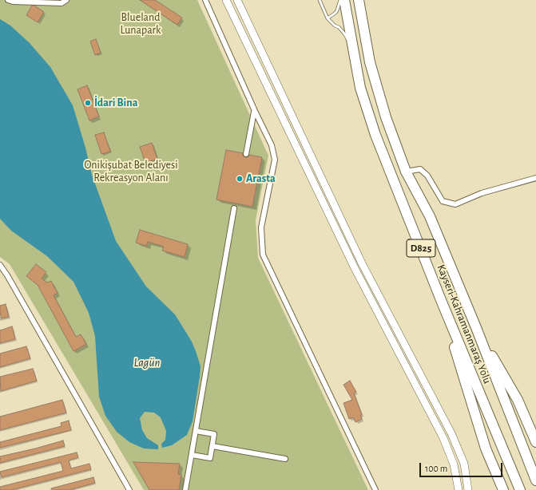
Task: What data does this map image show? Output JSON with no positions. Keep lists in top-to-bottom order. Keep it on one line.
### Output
{"streets":{"highway":["D825","Kayseri-Kahramanmaraş Yolu"]},"water":["Lagün"],"parks":["Blueland Lunapark","Onikişubat Belediyesi Rekreasyon Alanı"],"places":["İdari Bina","Arasta"],"scale_bar":"100 m"}
